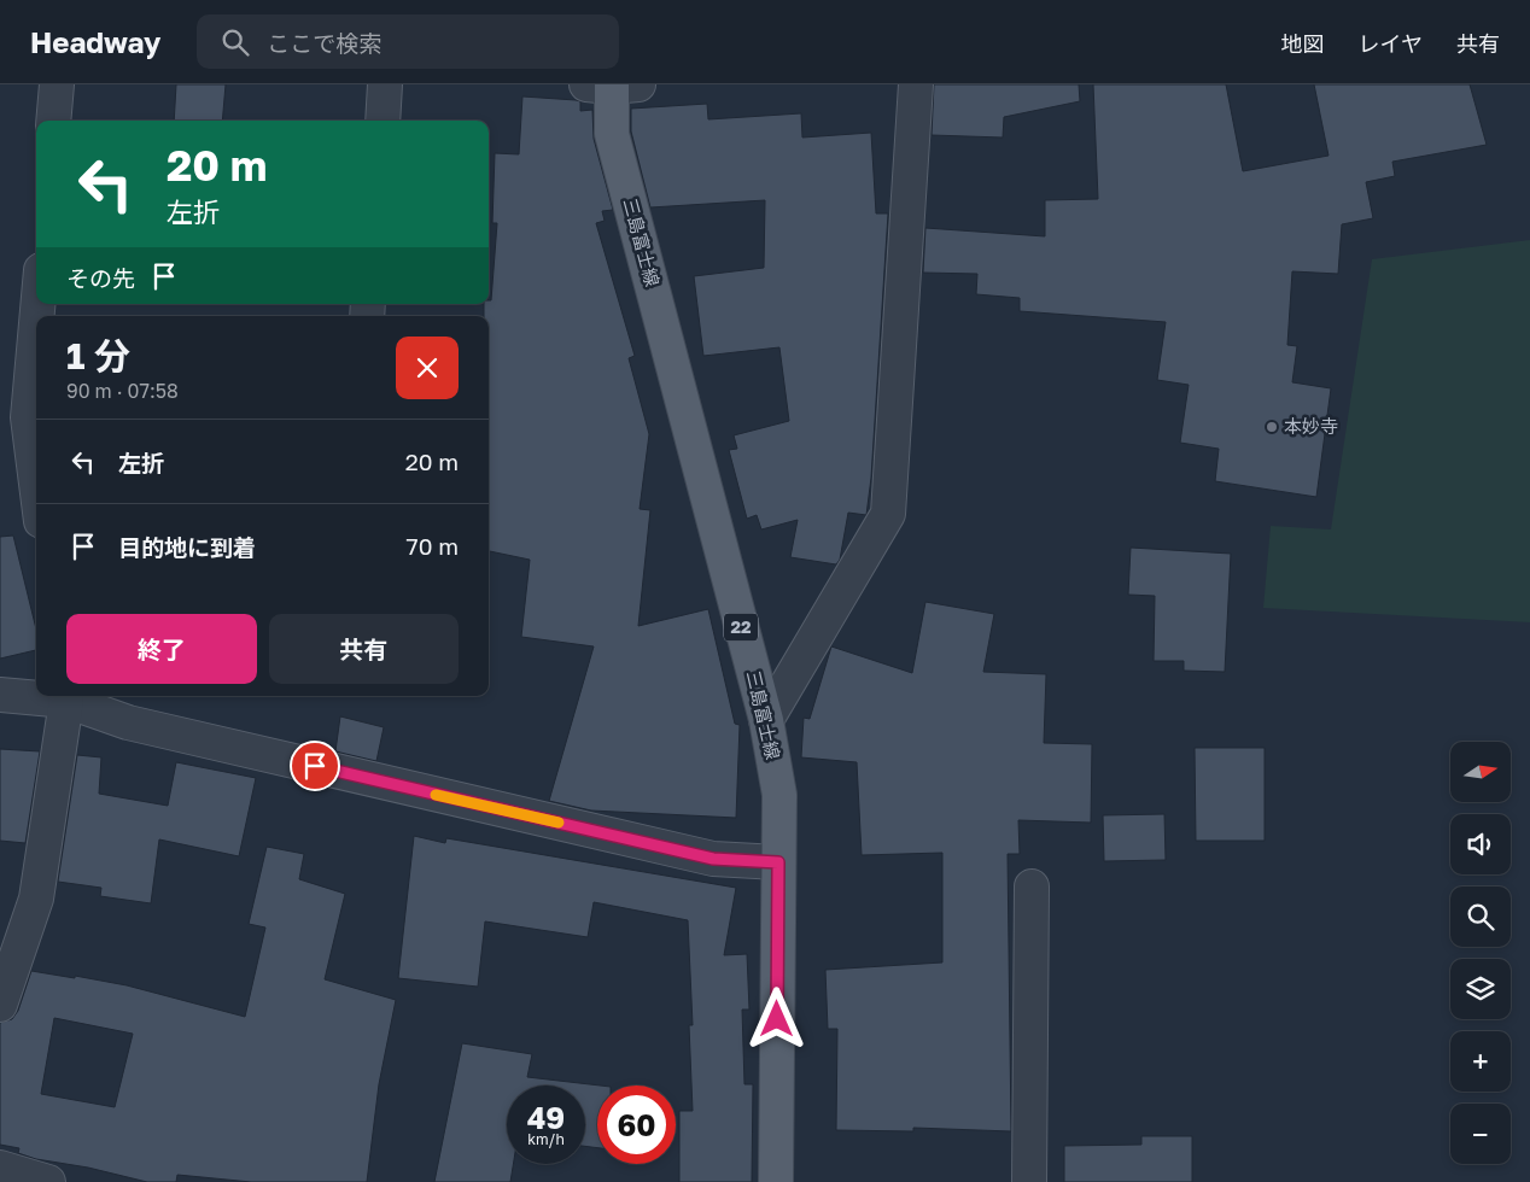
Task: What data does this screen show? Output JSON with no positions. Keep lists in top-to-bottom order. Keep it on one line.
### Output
{"streets":{"main road":["三島富士線","22"]},"places":["本妙寺"],"north":"right","page":{"header":"Headway","search":"ここで検索","nav":["地図","レイヤ","共有"],"turn":["20 m","左折"],"then":"その先","heading":["1 分","90 m · 07:58"],"list":[{"name":"左折","value":"20 m"},{"name":"目的地に到着","value":"70 m"}],"buttons":["終了","共有"],"map_buttons":["+","−"],"speed":"49 km/h","limit":"60"}}
